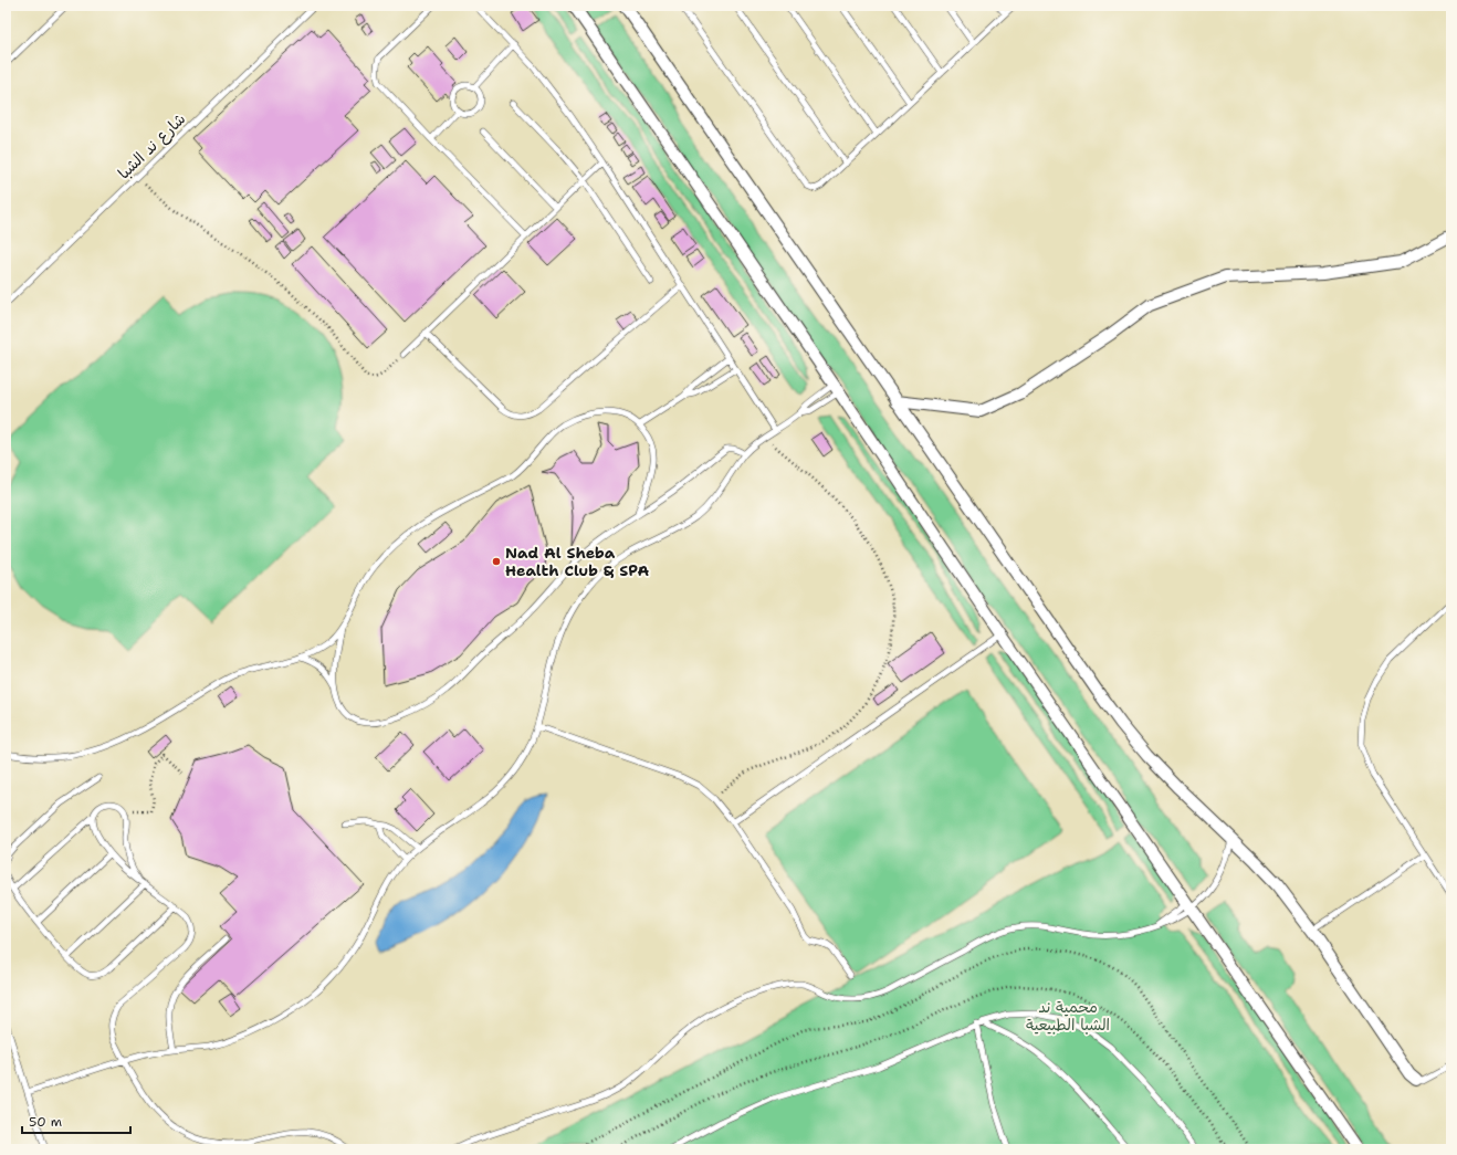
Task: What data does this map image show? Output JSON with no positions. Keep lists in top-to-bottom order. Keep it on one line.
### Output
{"streets":{"lane":["شارع ند الشبا"]},"parks":["محمية ند الشبا الطبيعية"],"places":["Nad Al Sheba Health Club & SPA"],"scale_bar":"50 m"}
